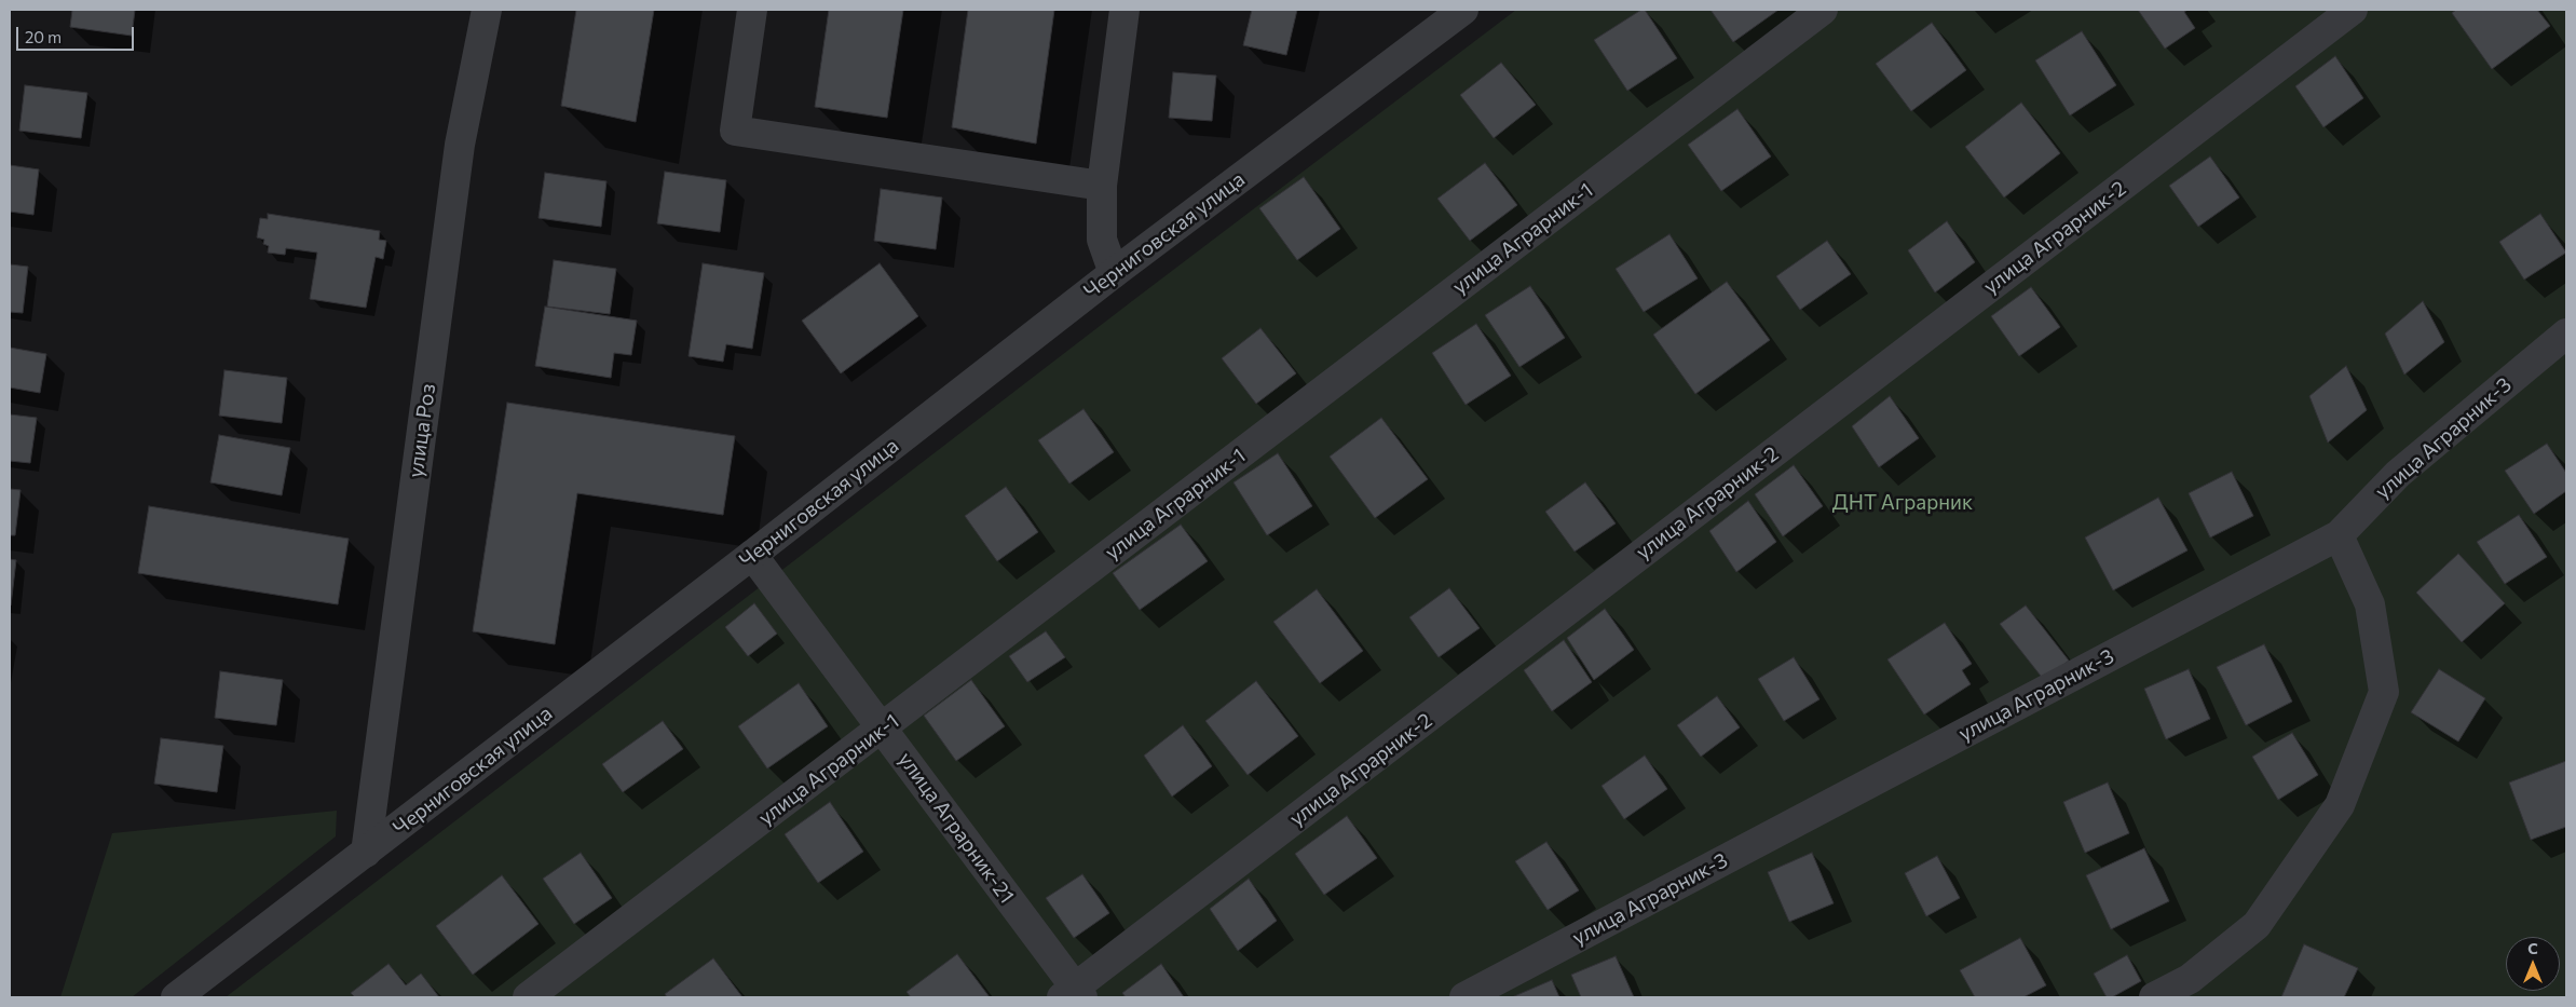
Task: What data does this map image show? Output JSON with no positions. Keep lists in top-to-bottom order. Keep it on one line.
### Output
{"streets":{"street":["Черниговская улица","улица Аграрник-2","улица Аграрник-1","улица Роз","улица Аграрник-3","улица Аграрник-21"]},"crossings":[["Черниговская улица","улица Роз"],["Черниговская улица","улица Аграрник-21"],["улица Аграрник-2","улица Аграрник-21"],["улица Аграрник-1","улица Аграрник-21"]],"parks":["ДНТ Аграрник"],"scale_bar":"20 m","north":"top"}
